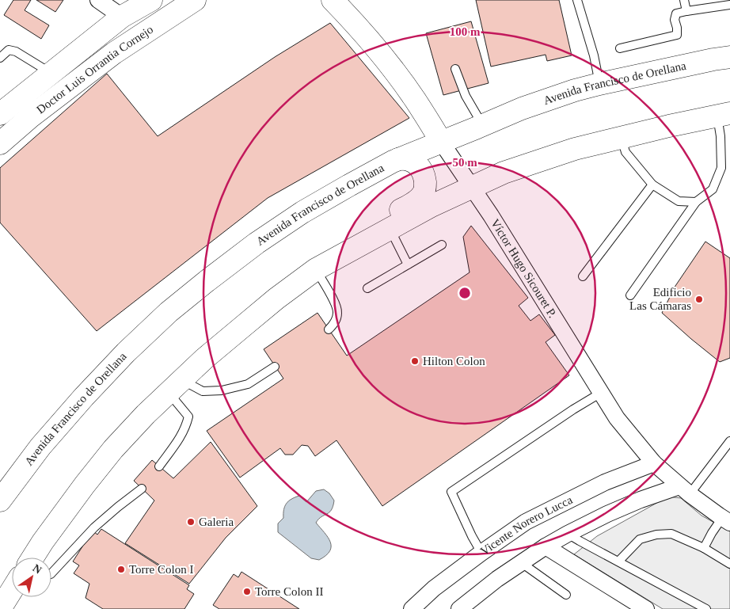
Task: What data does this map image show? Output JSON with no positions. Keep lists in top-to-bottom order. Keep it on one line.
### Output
{"streets":{"main road":["Doctor Luis Orrantia Cornejo","Avenida Francisco de Orellana","Víctor Hugo Sicouret P."],"street":["Vicente Norero Lucca"]},"crossings":[["Avenida Francisco de Orellana","Víctor Hugo Sicouret P."],["Víctor Hugo Sicouret P.","Vicente Norero Lucca"]],"places":["Edificio Las Cámaras","Hilton Colon","Galeria","Torre Colon I","Torre Colon II"],"north":"top right","rings":["100 m","50 m"]}
